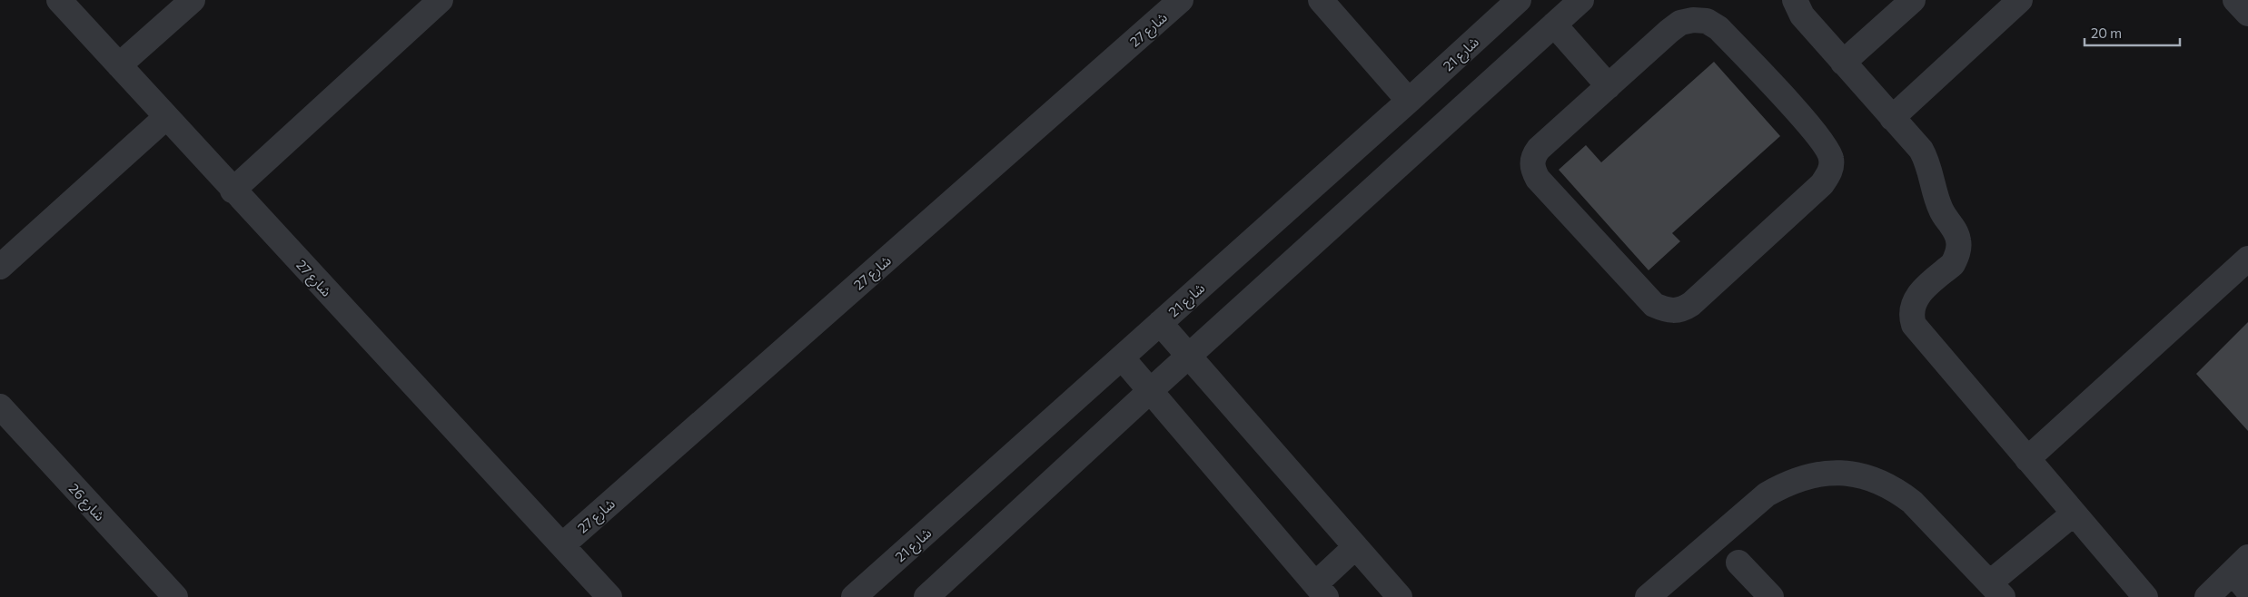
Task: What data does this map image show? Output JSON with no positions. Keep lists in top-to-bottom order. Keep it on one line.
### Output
{"streets":{"street":["شارع 27","شارع 21","شارع 26"]},"scale_bar":"20 m"}
